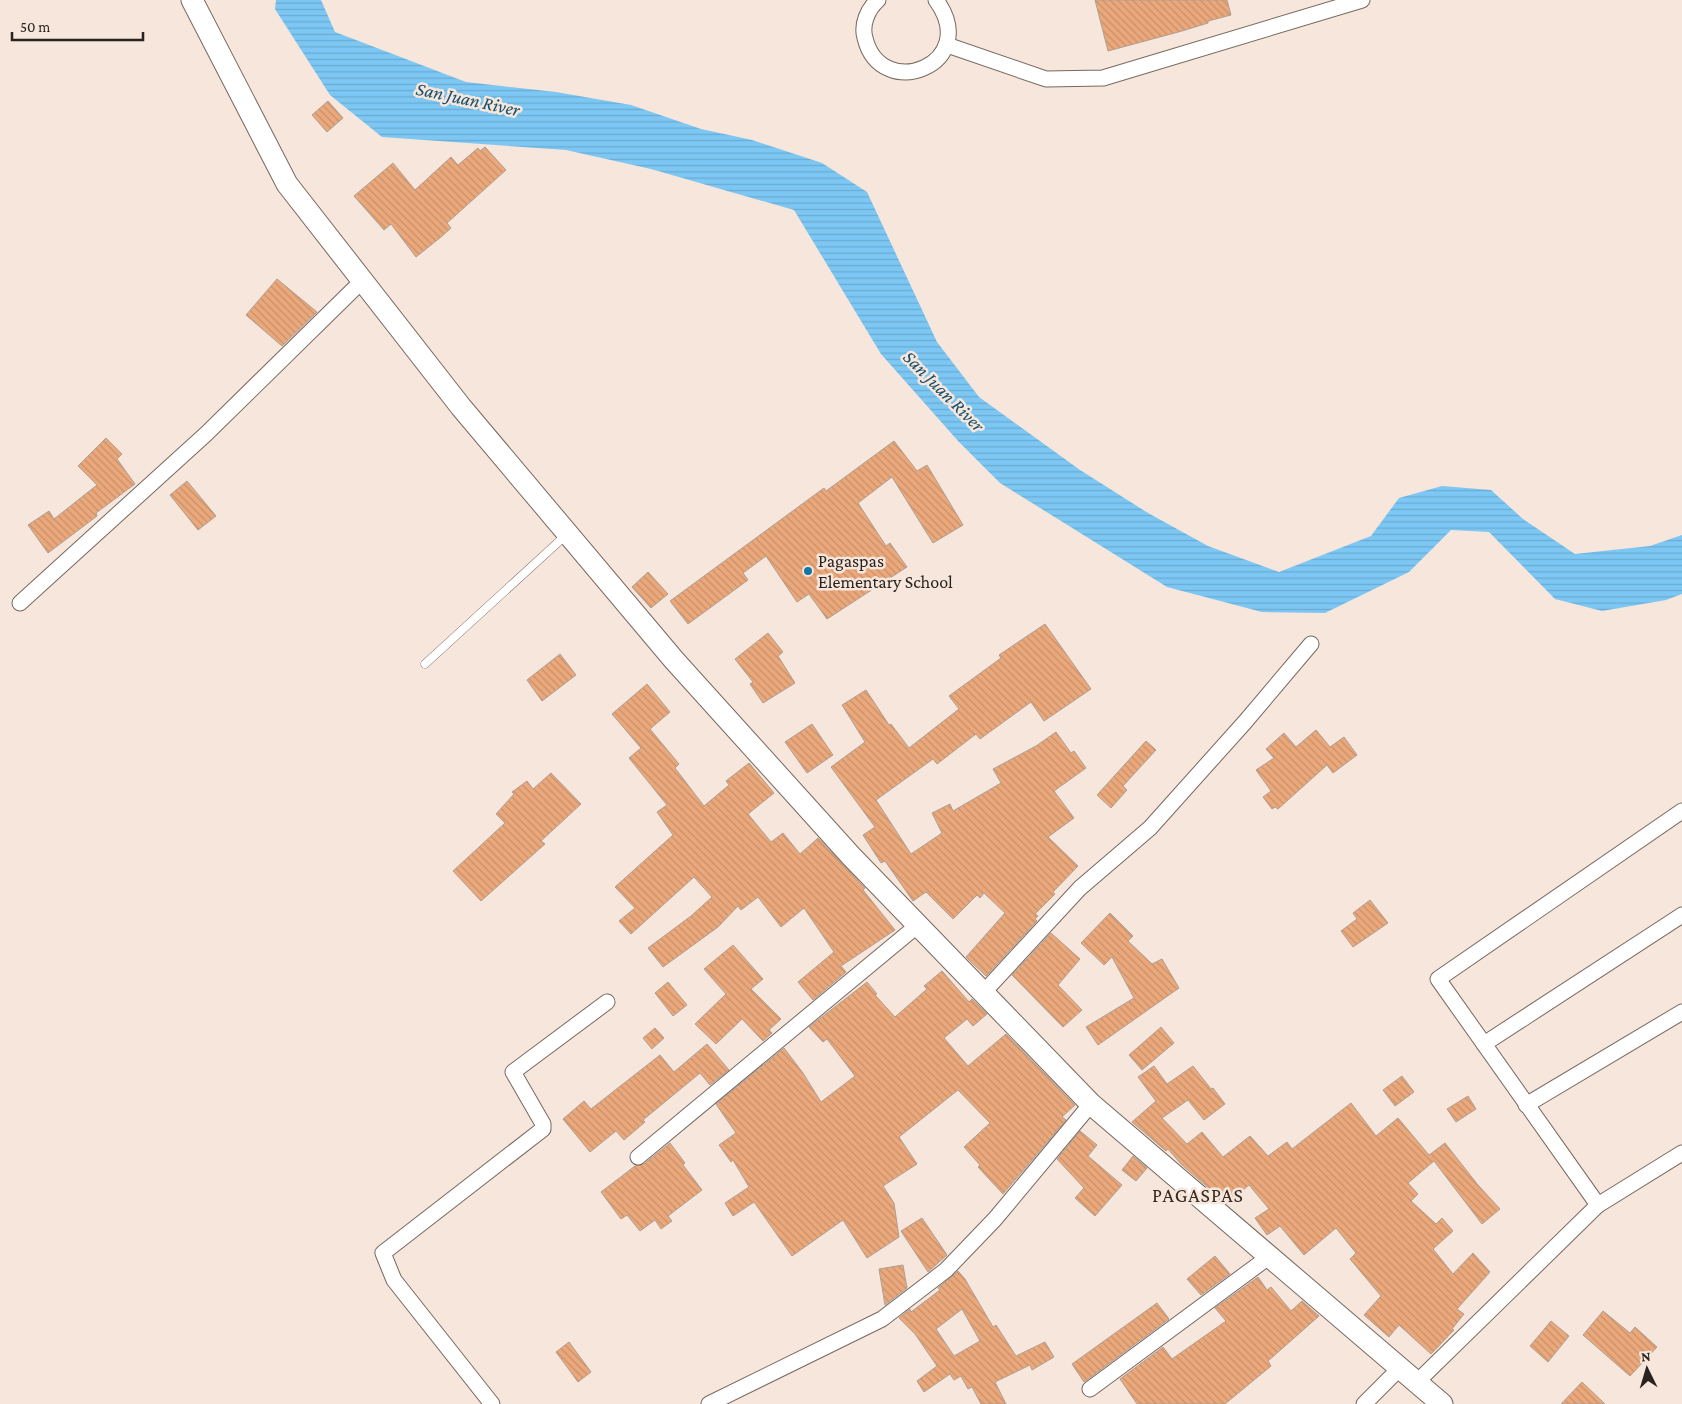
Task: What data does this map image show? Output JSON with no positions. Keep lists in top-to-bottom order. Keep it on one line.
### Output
{"districts":["PAGASPAS"],"water":["San Juan River"],"places":["Pagaspas Elementary School"],"scale_bar":"50 m","north":"top"}
